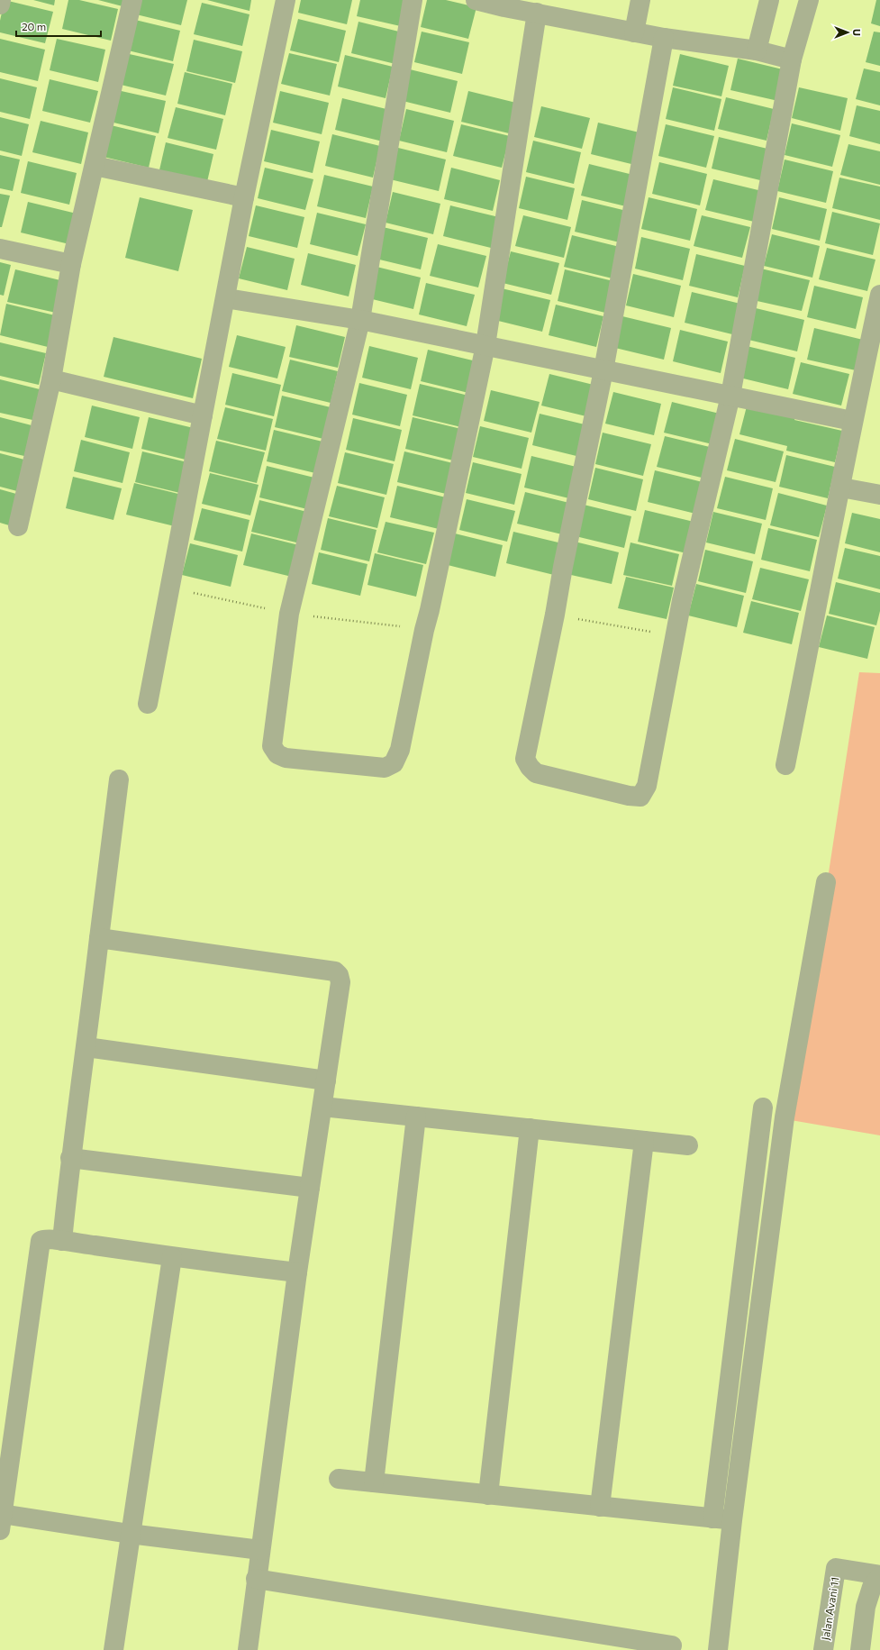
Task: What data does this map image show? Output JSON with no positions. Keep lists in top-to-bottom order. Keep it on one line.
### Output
{"streets":{"street":["Jalan Avani 11"]},"scale_bar":"20 m","north":"right"}
